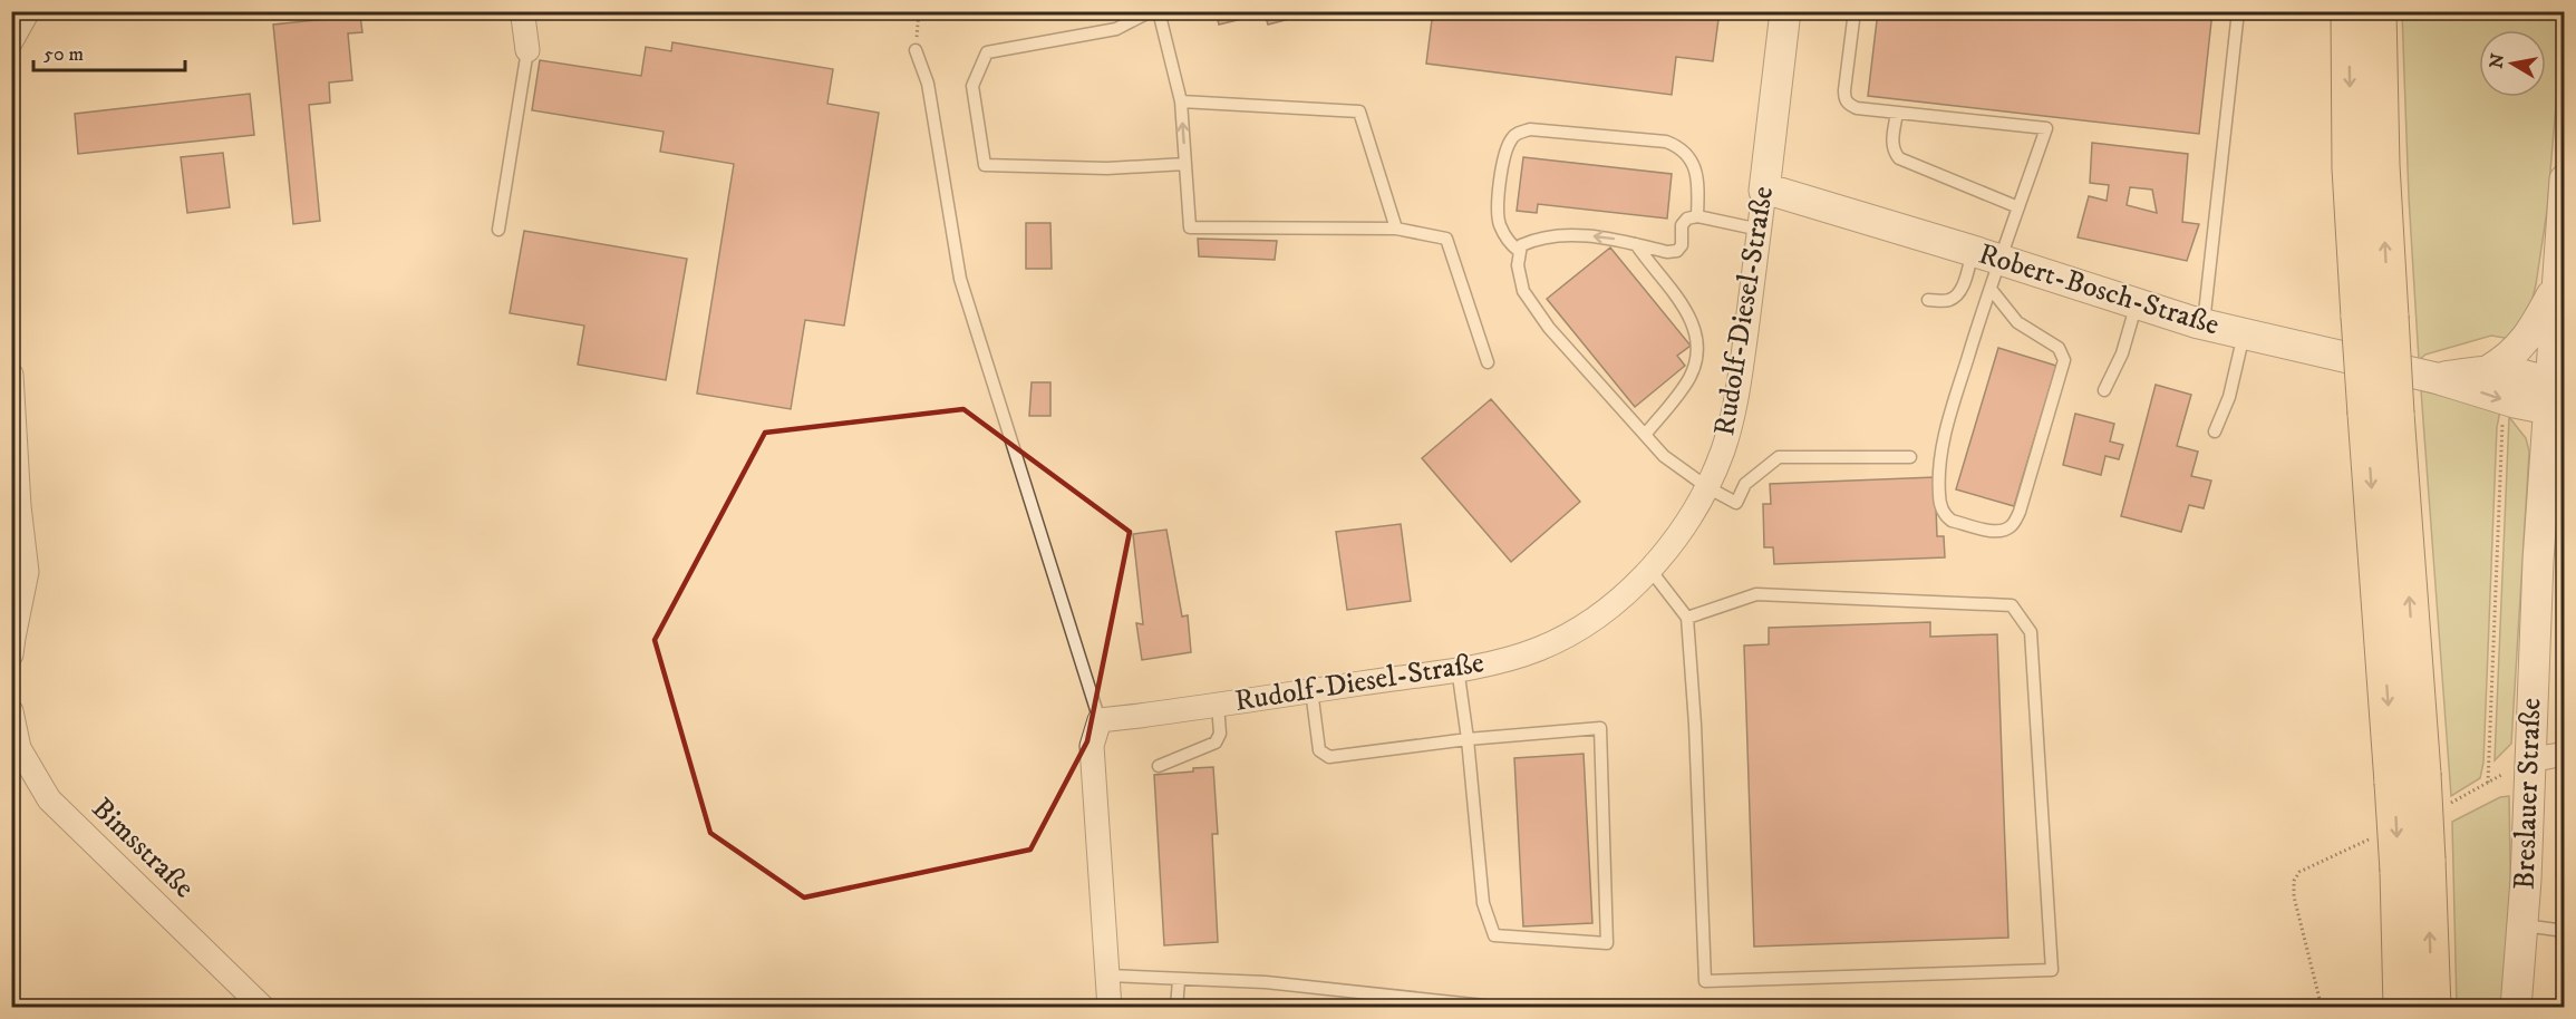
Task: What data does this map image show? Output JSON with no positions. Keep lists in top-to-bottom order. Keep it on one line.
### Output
{"streets":{"street":["Robert-Bosch-Straße","Rudolf-Diesel-Straße","Breslauer Straße","Bimsstraße"]},"crossings":[["Robert-Bosch-Straße","Rudolf-Diesel-Straße"],["Robert-Bosch-Straße","Breslauer Straße"]],"scale_bar":"50 m","north":"left"}
